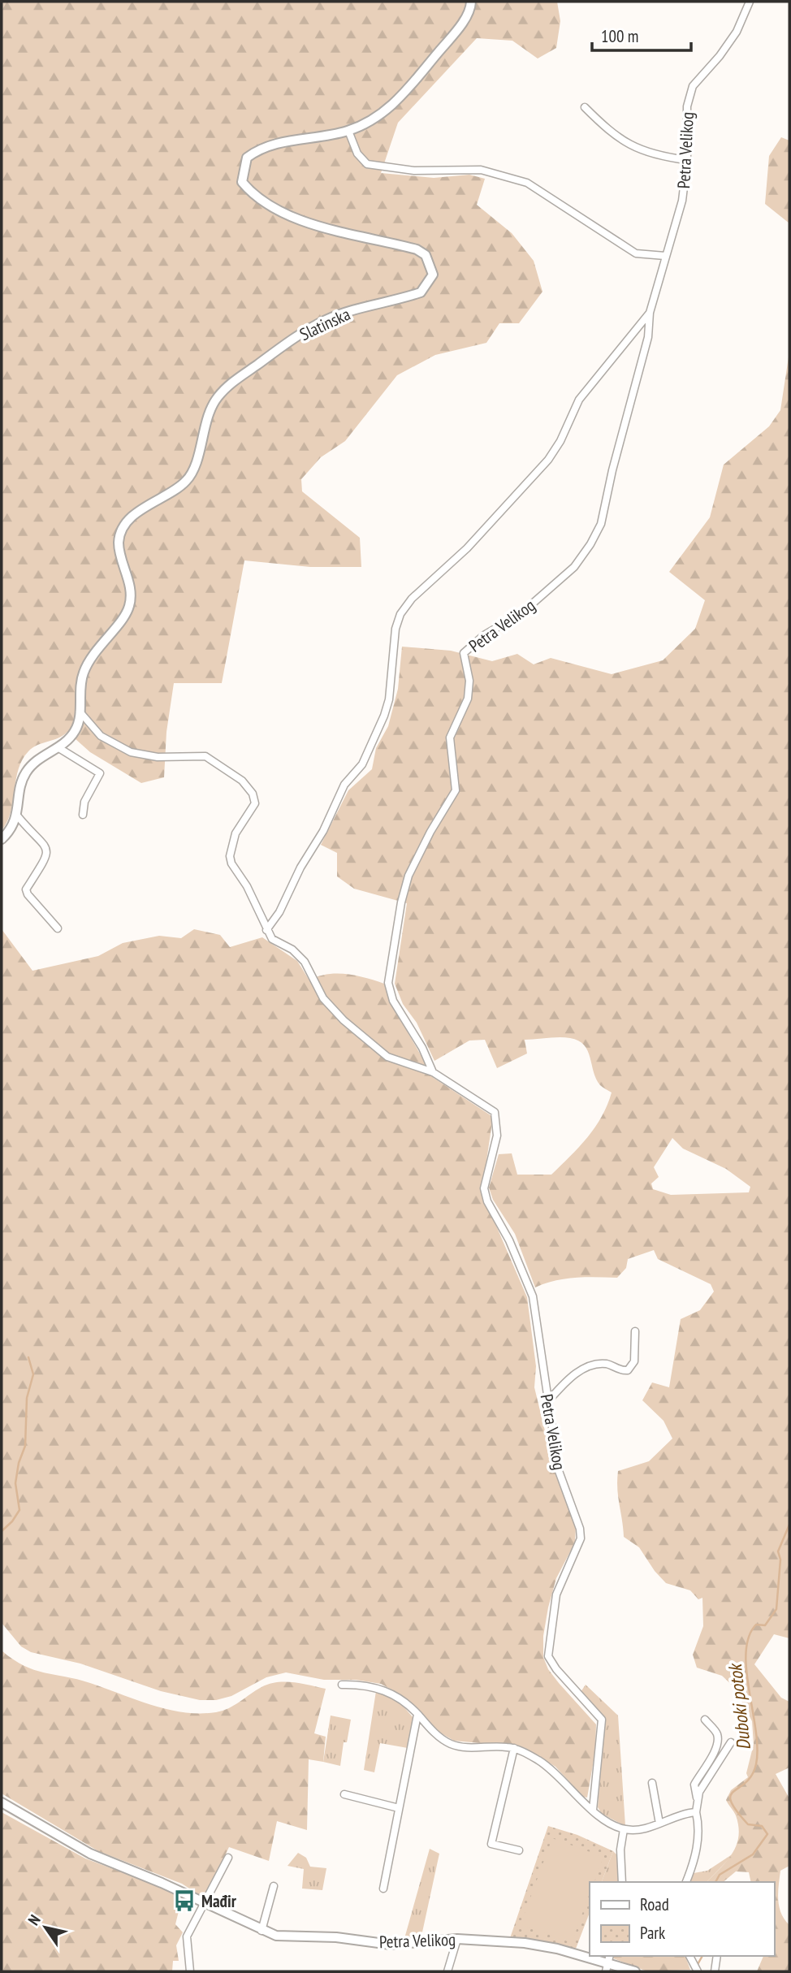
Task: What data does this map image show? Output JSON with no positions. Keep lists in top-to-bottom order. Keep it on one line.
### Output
{"streets":{"street":["Petra Velikog","Slatinska"]},"crossings":[["Petra Velikog","Slatinska"]],"water":["Duboki potok"],"places":{"bus stop":["Mađir"]},"legend":["Road","Park"],"scale_bar":"100 m","north":"top left"}
